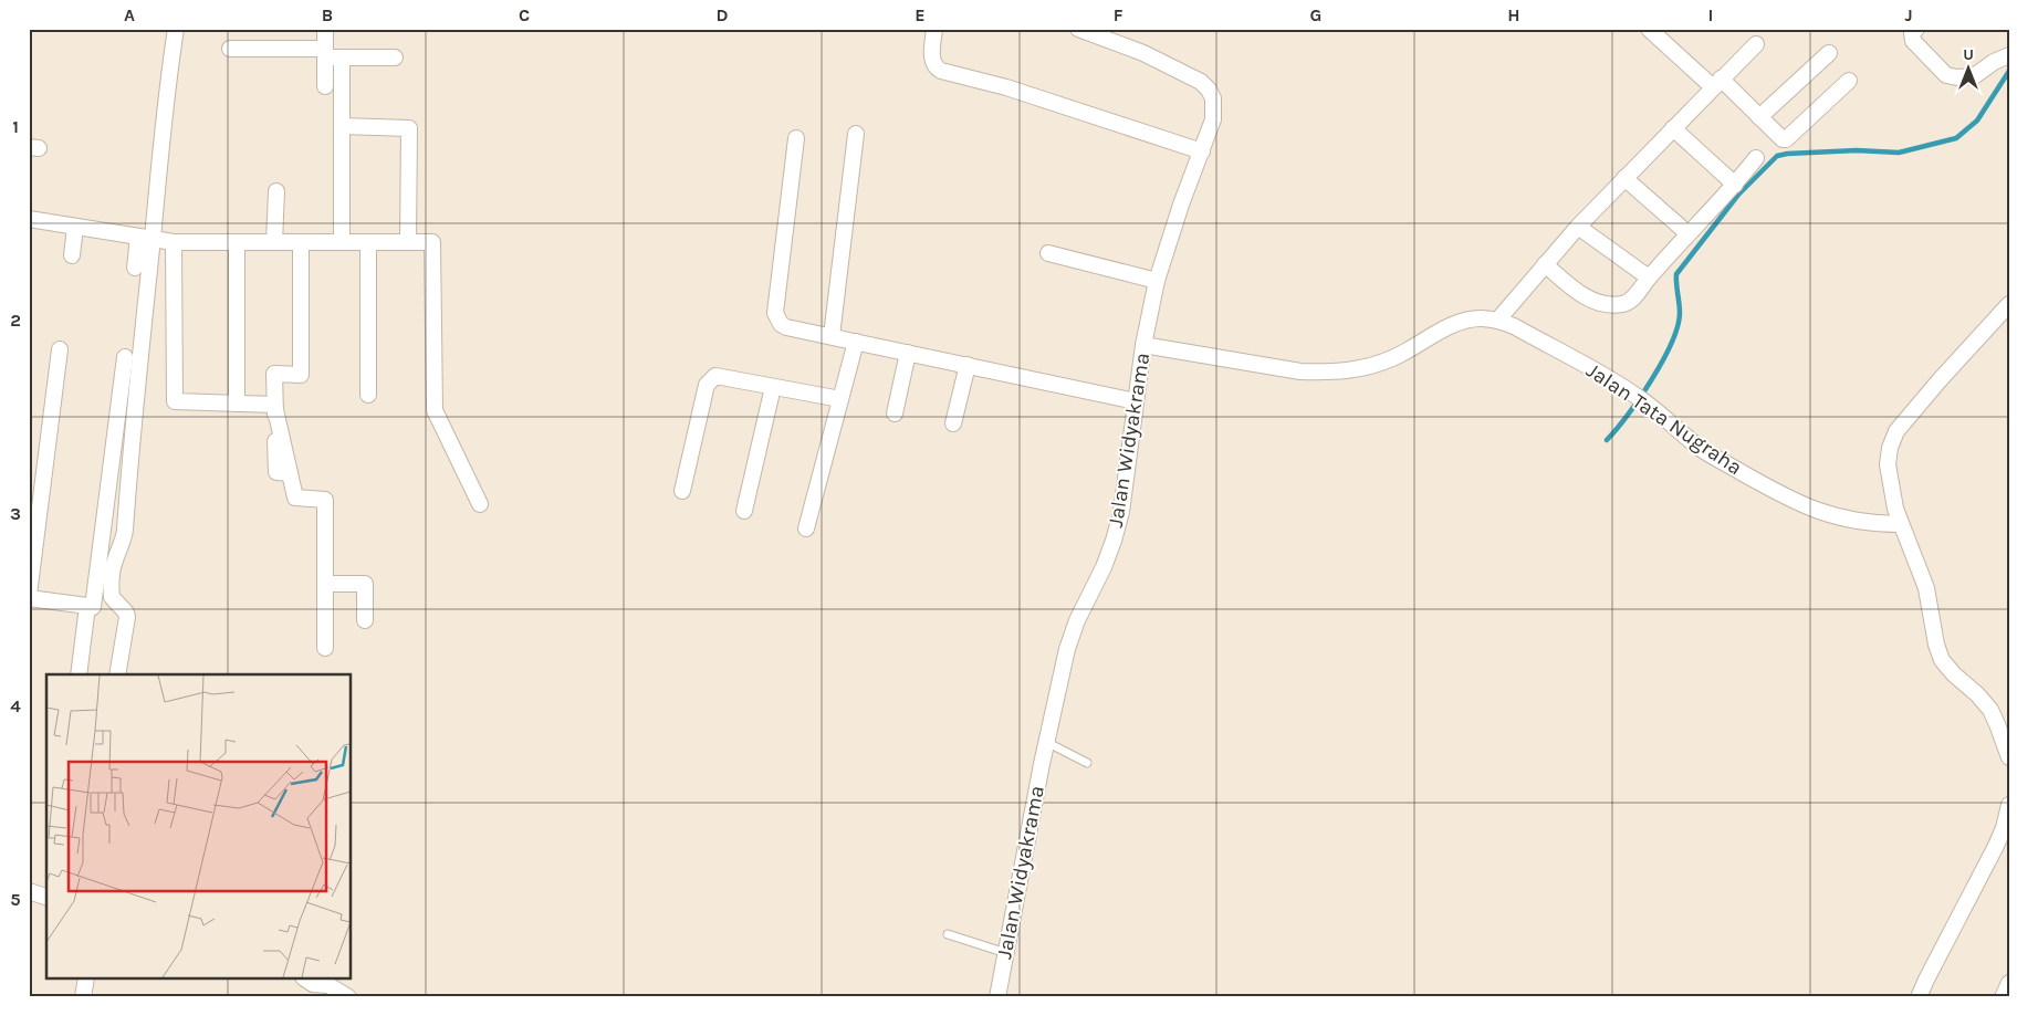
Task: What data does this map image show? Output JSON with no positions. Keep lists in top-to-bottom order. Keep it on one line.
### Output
{"streets":{"street":["Jalan Tata Nugraha","Jalan Widyakrama"]},"crossings":[["Jalan Tata Nugraha","Jalan Widyakrama"]],"north":"top","grid":{"columns":["A","B","C","D","E","F","G","H","I","J"],"rows":["1","2","3","4","5"]}}
